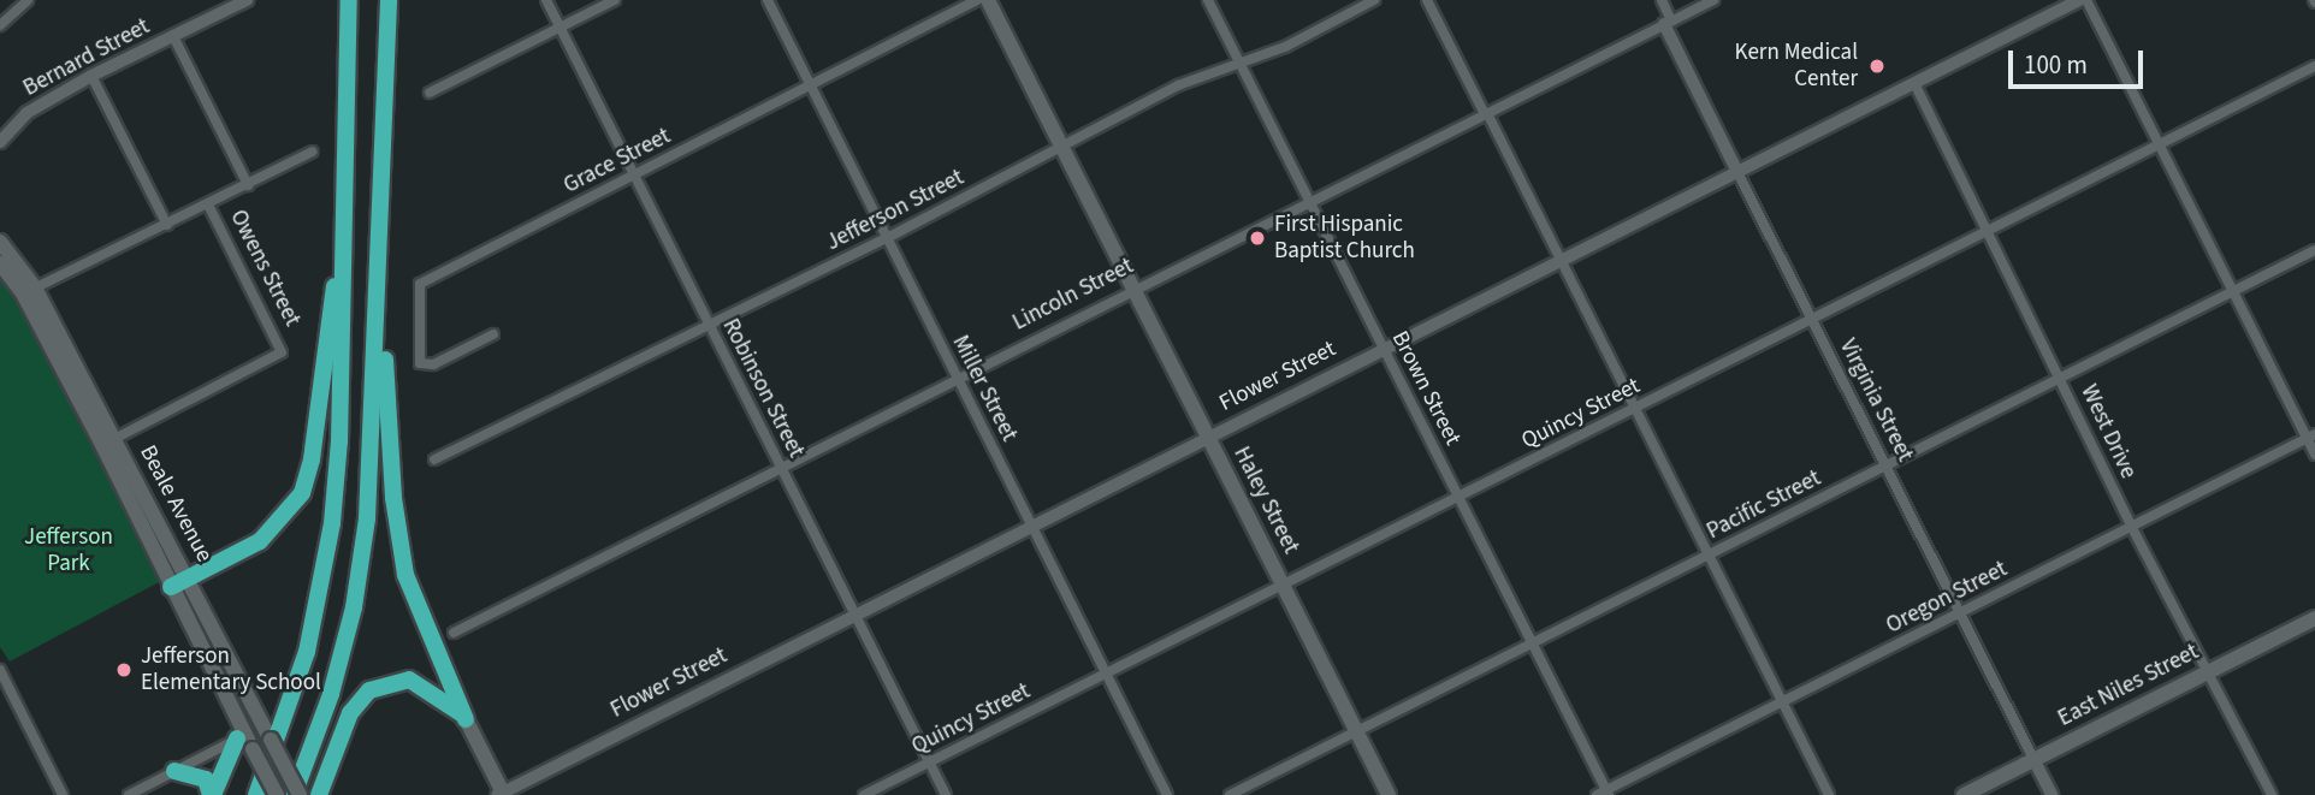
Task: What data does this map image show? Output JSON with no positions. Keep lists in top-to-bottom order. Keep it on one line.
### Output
{"streets":{"main road":["Haley Street","Beale Avenue","East Niles Street"],"street":["Bernard Street","Grace Street","Jefferson Street","Owens Street","Lincoln Street","Flower Street","Robinson Street","Miller Street","Brown Street","Virginia Street","Quincy Street","West Drive","Pacific Street","Oregon Street"]},"crossings":[["Grace Street","Robinson Street"],["Grace Street","Miller Street"],["Jefferson Street","Robinson Street"],["Jefferson Street","Miller Street"],["Jefferson Street","Brown Street"],["Jefferson Street","Haley Street"],["Owens Street","Beale Avenue"],["Lincoln Street","Robinson Street"],["Lincoln Street","Miller Street"],["Lincoln Street","Brown Street"],["Lincoln Street","Virginia Street"],["Lincoln Street","Haley Street"],["Flower Street","Robinson Street"],["Flower Street","Miller Street"],["Flower Street","Brown Street"],["Flower Street","Virginia Street"],["Flower Street","West Drive"],["Flower Street","Haley Street"],["Robinson Street","Quincy Street"],["Miller Street","Quincy Street"],["Brown Street","Quincy Street"],["Brown Street","Pacific Street"],["Brown Street","Oregon Street"],["Virginia Street","Quincy Street"],["Virginia Street","Pacific Street"],["Virginia Street","Oregon Street"],["Virginia Street","East Niles Street"],["Quincy Street","West Drive"],["Quincy Street","Haley Street"],["West Drive","Pacific Street"],["West Drive","Oregon Street"],["West Drive","East Niles Street"],["Haley Street","Pacific Street"]],"parks":["Jefferson Park"],"places":["Kern Medical Center","First Hispanic Baptist Church","Jefferson Elementary School"],"scale_bar":"100 m"}
